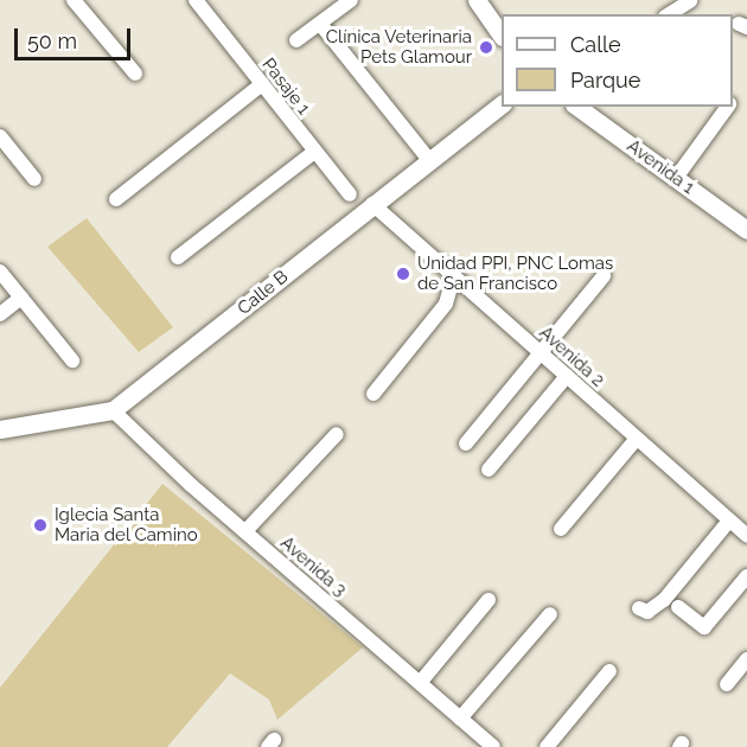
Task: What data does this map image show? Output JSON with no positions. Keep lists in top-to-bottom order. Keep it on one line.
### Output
{"streets":{"street":["Pasaje 1","Avenida 1","Calle B","Avenida 2","Avenida 3"]},"crossings":[["Calle B","Avenida 2"],["Calle B","Avenida 3"]],"places":["Clínica Veterinaria Pets Glamour","Unidad PPI, PNC Lomas de San Francisco","Iglecia Santa Maria del Camino"],"legend":["Calle","Parque"],"scale_bar":"50 m"}
